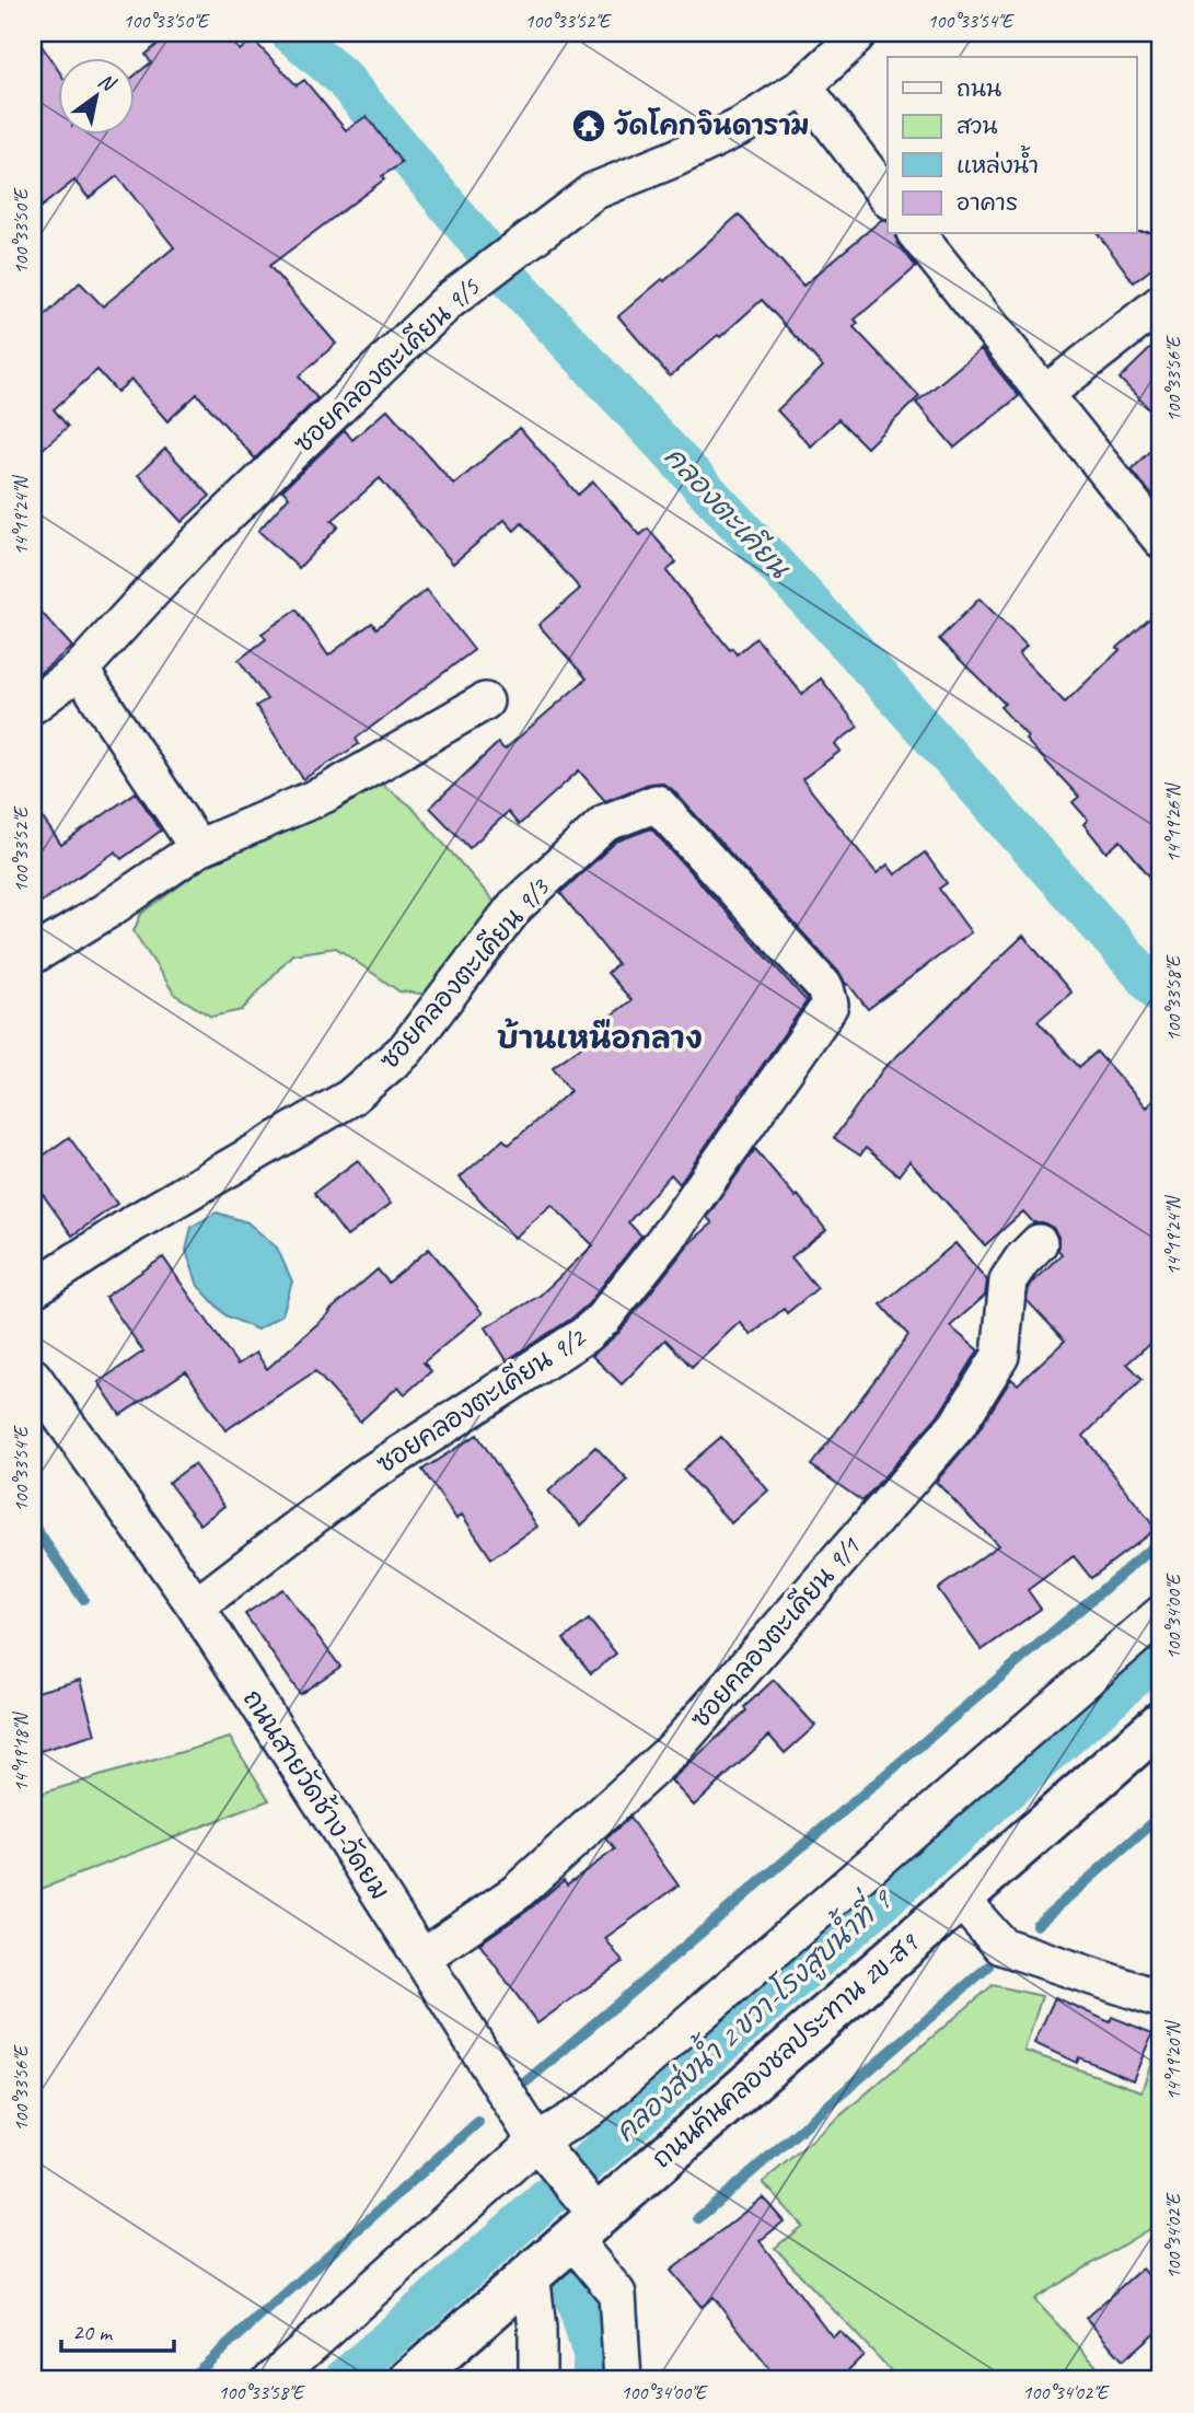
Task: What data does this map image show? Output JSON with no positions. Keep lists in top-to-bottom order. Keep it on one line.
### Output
{"streets":{"street":["ซอยคลองตะเคียน 9/5","ซอยคลองตะเคียน 9/3","ซอยคลองตะเคียน 9/2","ซอยคลองตะเคียน 9/1","ถนนสายวัดช้าง-วัดยม","ถนนคันคลองชลประทาน 2ข-ส9"]},"crossings":[["ซอยคลองตะเคียน 9/3","ซอยคลองตะเคียน 9/2"],["ซอยคลองตะเคียน 9/2","ถนนสายวัดช้าง-วัดยม"],["ซอยคลองตะเคียน 9/1","ถนนสายวัดช้าง-วัดยม"],["ถนนสายวัดช้าง-วัดยม","ถนนคันคลองชลประทาน 2ข-ส9"]],"districts":["บ้านเหนือกลาง"],"water":["คลองตะเคียน","คลองส่งน้ำ 2 ขวา-โรงสูบน้ำที่ 9"],"places":{"temple":["วัดโคกจินดาราม"]},"legend":["ถนน","สวน","แหล่งน้ำ","อาคาร"],"scale_bar":"20 m","north":"top right","coordinates":["100°33'50\"E","100°33'52\"E","100°33'54\"E","100°33'56\"E","14°19'24\"N","14°19'26\"N","100°33'58\"E","100°34'00\"E","14°19'18\"N","14°19'20\"N","100°34'02\"E"]}
